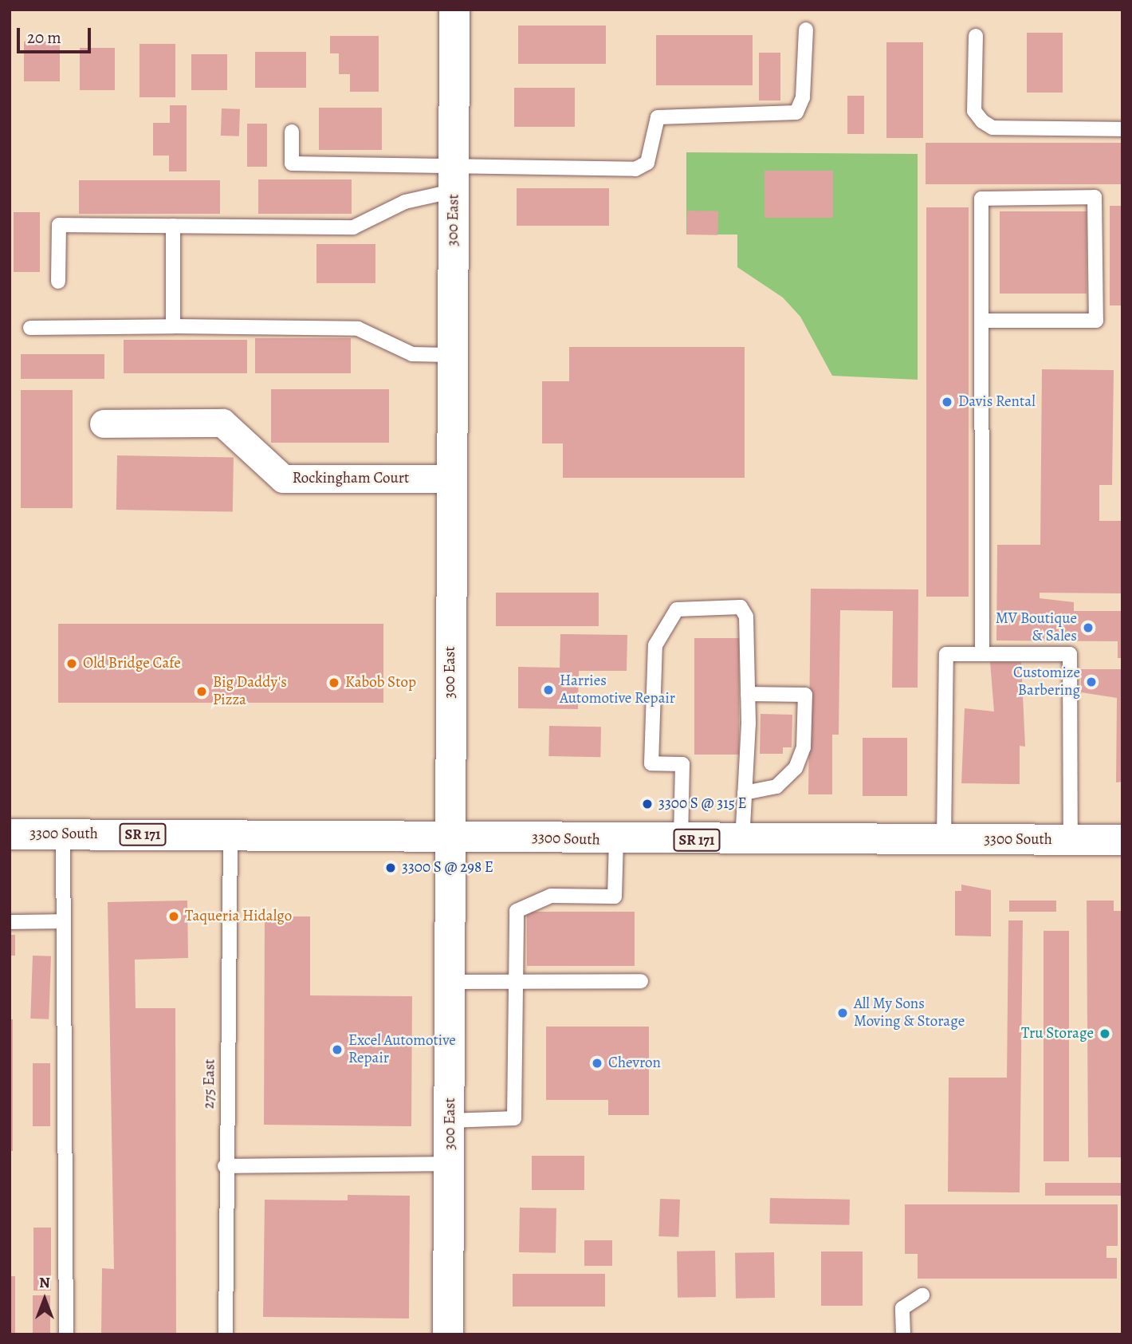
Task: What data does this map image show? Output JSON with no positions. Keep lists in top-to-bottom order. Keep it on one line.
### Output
{"streets":{"street":["300 East","Rockingham Court","3300 South","SR 171"],"lane":["275 East"]},"crossings":[["300 East","Rockingham Court"],["300 East","3300 South"],["3300 South","275 East"]],"places":["Davis Rental","MV Boutique & Sales","Old Bridge Cafe","Customize Barbering","Kabob Stop","Harries Automotive Repair","Big Daddy's Pizza","3300 S @ 315 E","3300 S @ 298 E","Taqueria Hidalgo","All My Sons Moving & Storage","Tru Storage","Excel Automotive Repair","Chevron"],"scale_bar":"20 m","north":"top"}
